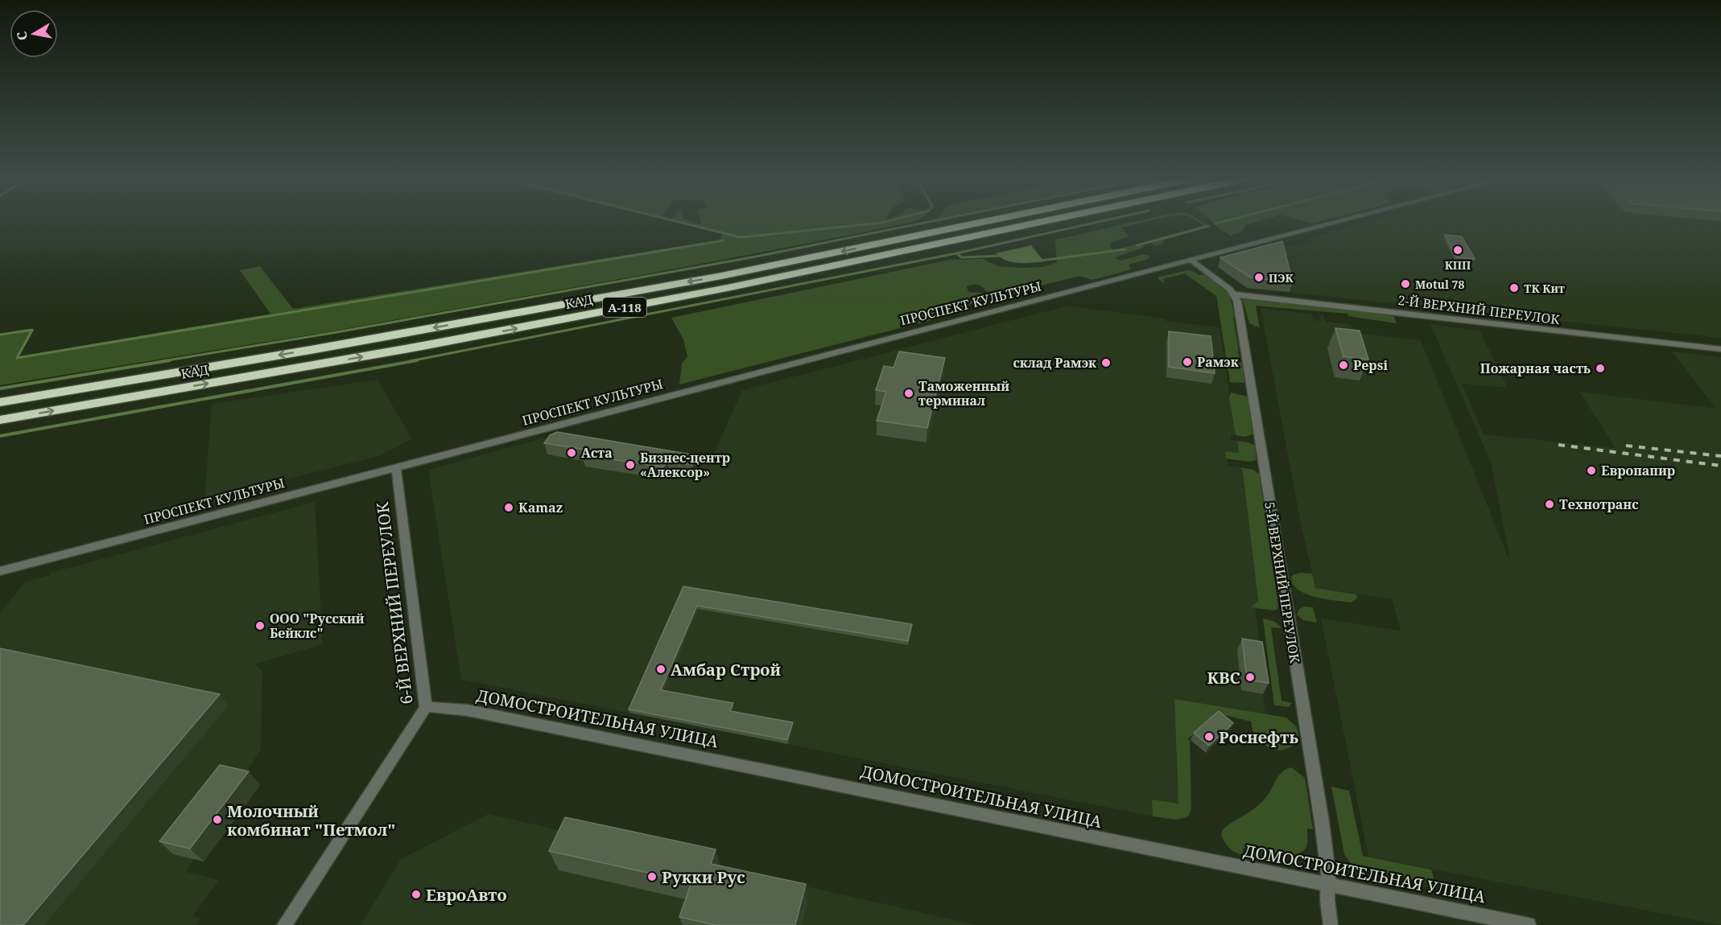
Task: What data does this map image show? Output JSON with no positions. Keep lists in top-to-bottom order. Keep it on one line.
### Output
{"streets":{"highway":["КАД","А-118"],"street":["ПРОСПЕКТ КУЛЬТУРЫ","2-Й ВЕРХНИЙ ПЕРЕУЛОК","5-Й ВЕРХНИЙ ПЕРЕУЛОК","6-Й ВЕРХНИЙ ПЕРЕУЛОК","ДОМОСТРОИТЕЛЬНАЯ УЛИЦА"]},"crossings":[["ПРОСПЕКТ КУЛЬТУРЫ","6-Й ВЕРХНИЙ ПЕРЕУЛОК"],["2-Й ВЕРХНИЙ ПЕРЕУЛОК","5-Й ВЕРХНИЙ ПЕРЕУЛОК"],["5-Й ВЕРХНИЙ ПЕРЕУЛОК","ДОМОСТРОИТЕЛЬНАЯ УЛИЦА"],["6-Й ВЕРХНИЙ ПЕРЕУЛОК","ДОМОСТРОИТЕЛЬНАЯ УЛИЦА"]],"places":["КПП","ПЭК","Motul 78","ТК Кит","Рамэк","склад Рамэк","Pepsi","Пожарная часть","Таможенный терминал","Аста","Бизнес-центр «Алексор»","Европапир","Технотранс","Kamaz","ООО \"Русский Бейклс\"","Амбар Строй","КВС","Роснефть","Молочный комбинат \"Петмол\"","Рукки Рус","ЕвроАвто"],"north":"left"}
